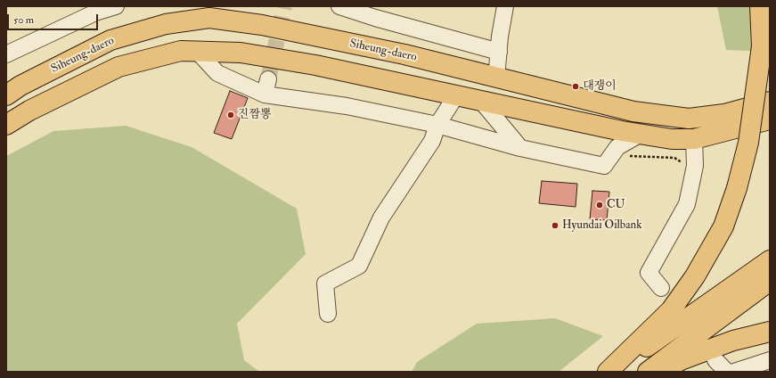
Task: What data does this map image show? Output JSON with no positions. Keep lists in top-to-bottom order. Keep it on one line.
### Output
{"streets":{"main road":["Siheung-daero"]},"places":["대쟁이","진짬뽕","CU","Hyundai Oilbank"],"scale_bar":"50 m"}
